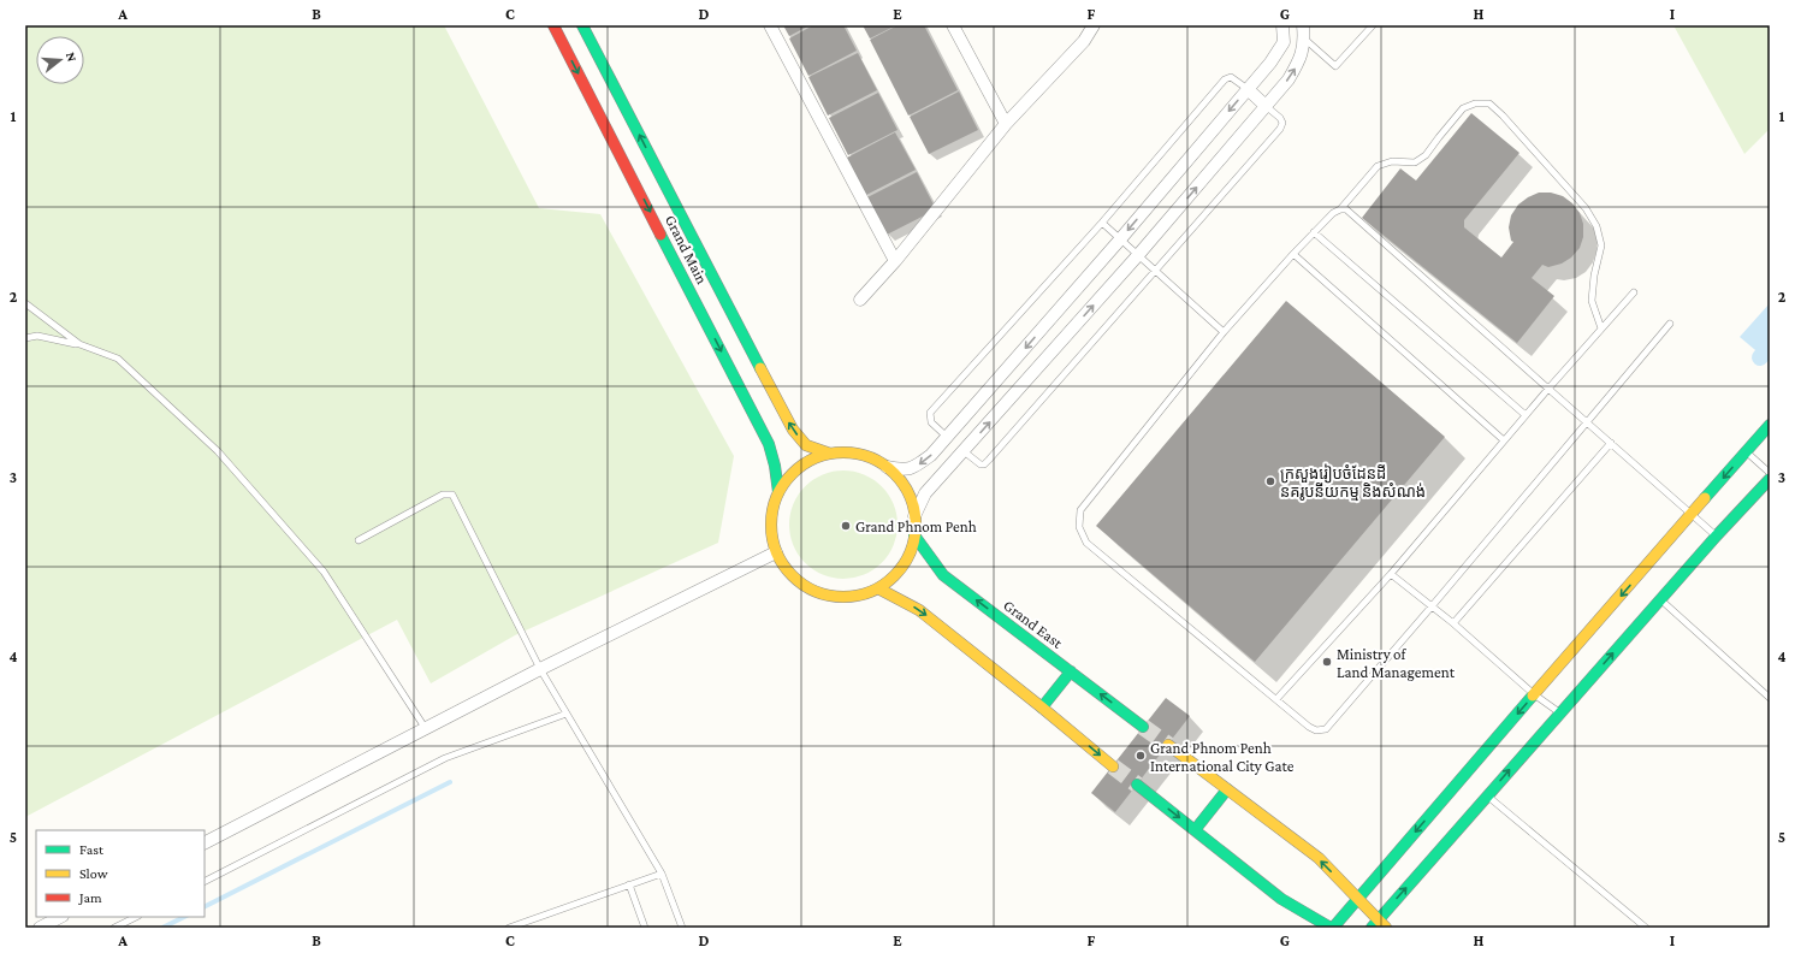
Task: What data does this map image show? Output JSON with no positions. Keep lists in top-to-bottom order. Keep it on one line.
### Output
{"streets":{"street":["Grand Main","Grand East"]},"crossings":[["Grand Main","Grand East"]],"places":["ក្រសួងរៀបចំដែនដី នគរូបនីយកម្ម និងសំណង់","Grand Phnom Penh","Ministry of Land Management","Grand Phnom Penh International City Gate"],"legend":["Fast","Slow","Jam"],"north":"right","grid":{"columns":["A","B","C","D","E","F","G","H","I"],"rows":["1","2","3","4","5"]}}
